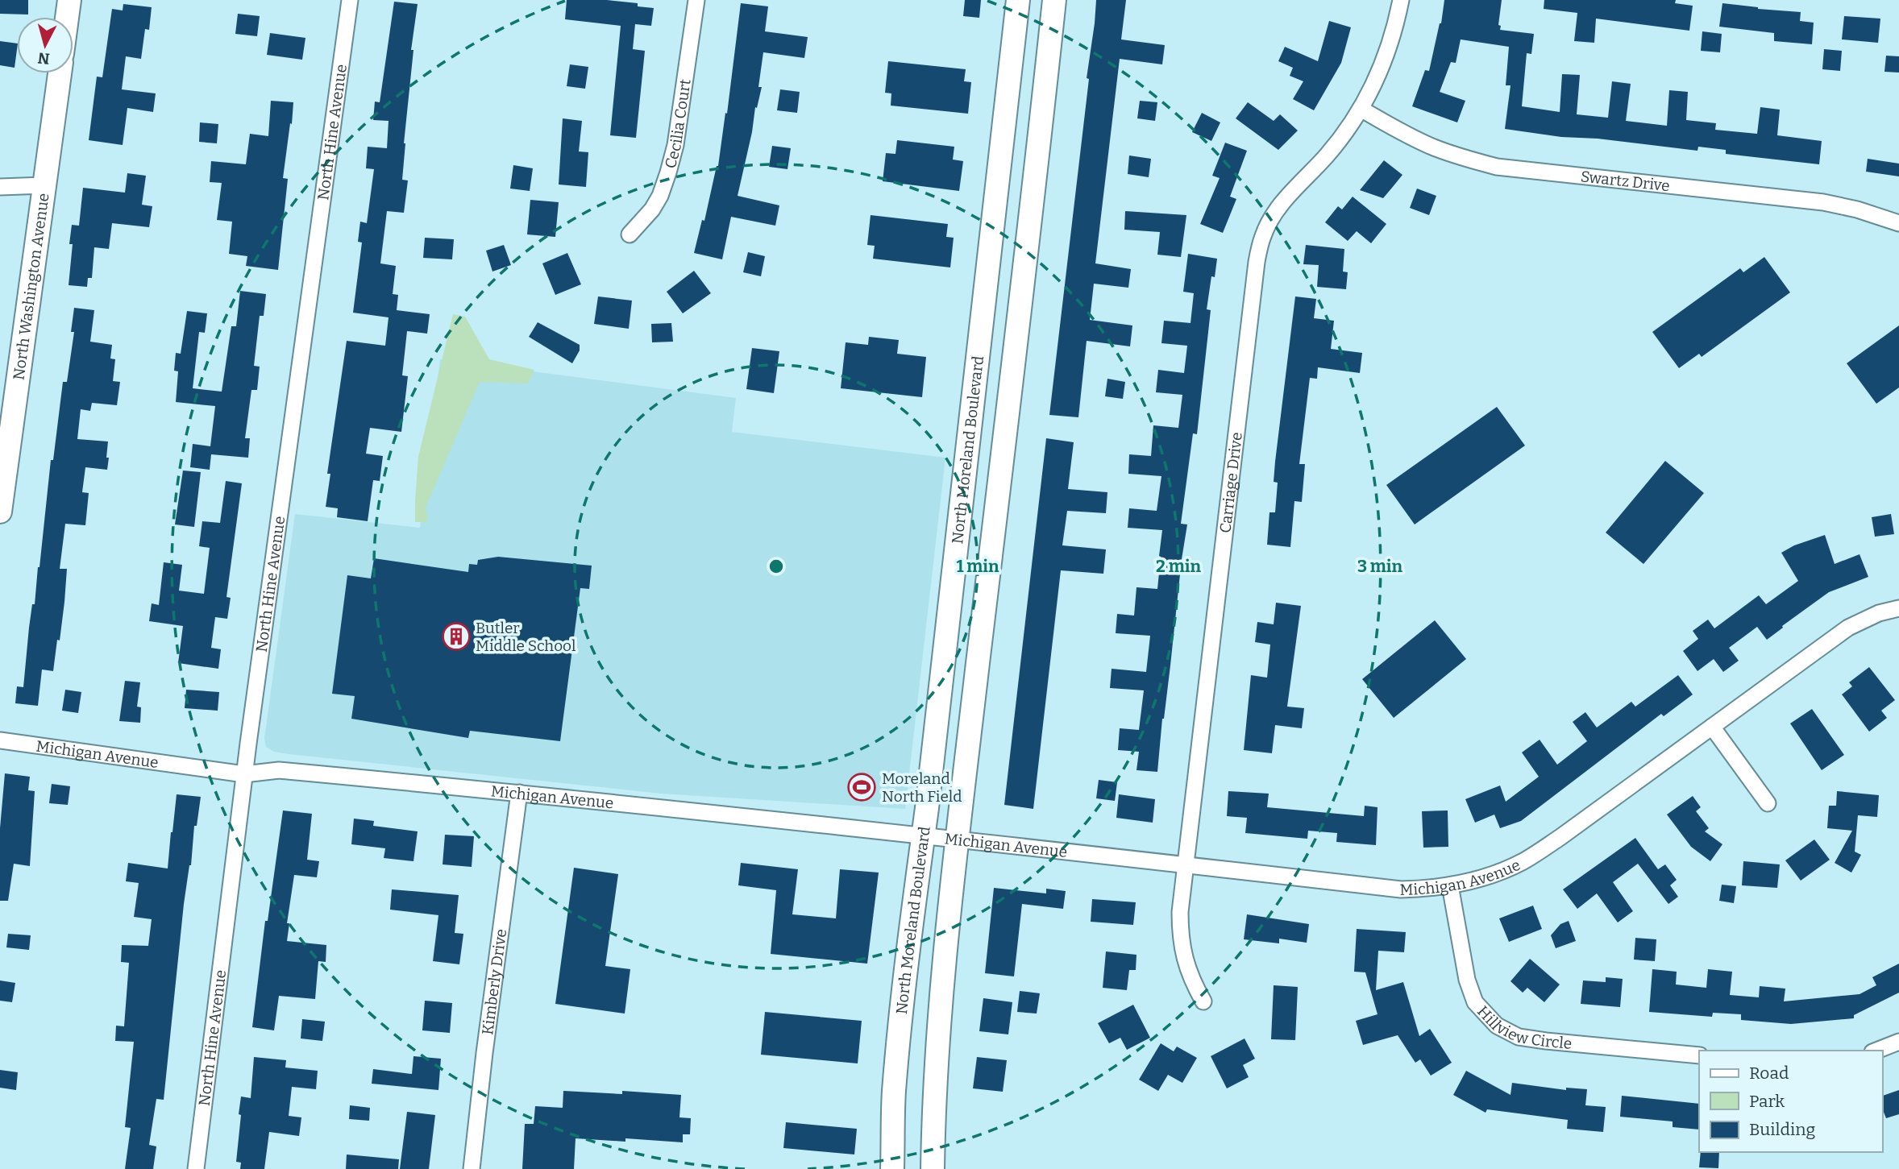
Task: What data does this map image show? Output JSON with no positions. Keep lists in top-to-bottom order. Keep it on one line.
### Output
{"streets":{"street":["Cecilia Court","North Hine Avenue","Swartz Drive","North Washington Avenue","North Moreland Boulevard","Carriage Drive","Michigan Avenue","Kimberly Drive","Hillview Circle"]},"crossings":[["North Hine Avenue","Michigan Avenue"],["Swartz Drive","Carriage Drive"],["North Moreland Boulevard","Michigan Avenue"],["Carriage Drive","Michigan Avenue"],["Michigan Avenue","Kimberly Drive"],["Michigan Avenue","Hillview Circle"]],"places":{"building":["Butler Middle School"],"sports":["Moreland North Field"]},"legend":["Road","Park","Building"],"north":"bottom","rings":["1 min","2 min","3 min"]}
